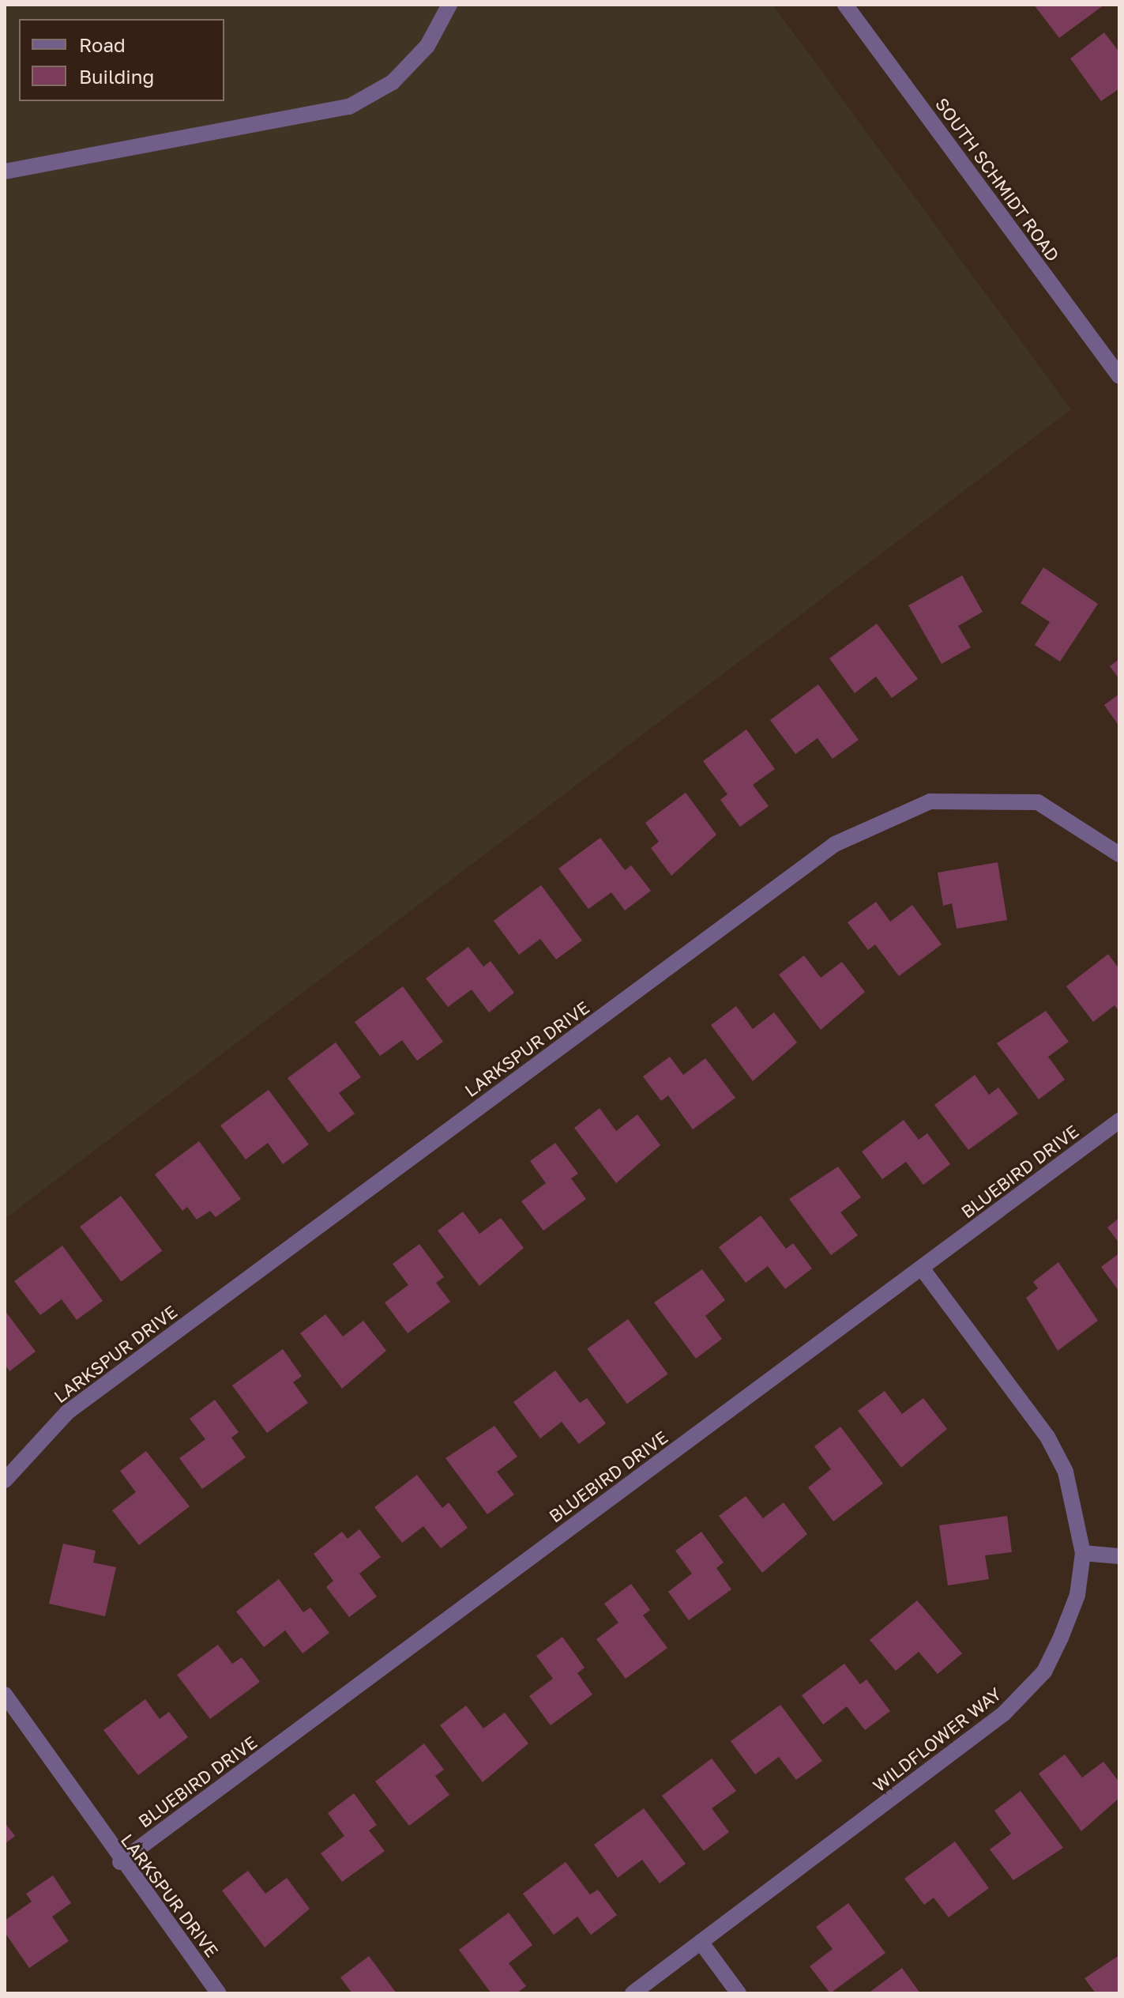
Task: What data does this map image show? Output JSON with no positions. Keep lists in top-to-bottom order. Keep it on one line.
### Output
{"streets":{"street":["SOUTH SCHMIDT ROAD","LARKSPUR DRIVE","BLUEBIRD DRIVE","WILDFLOWER WAY"]},"crossings":[["LARKSPUR DRIVE","BLUEBIRD DRIVE"],["BLUEBIRD DRIVE","WILDFLOWER WAY"]],"legend":["Road","Building"]}
